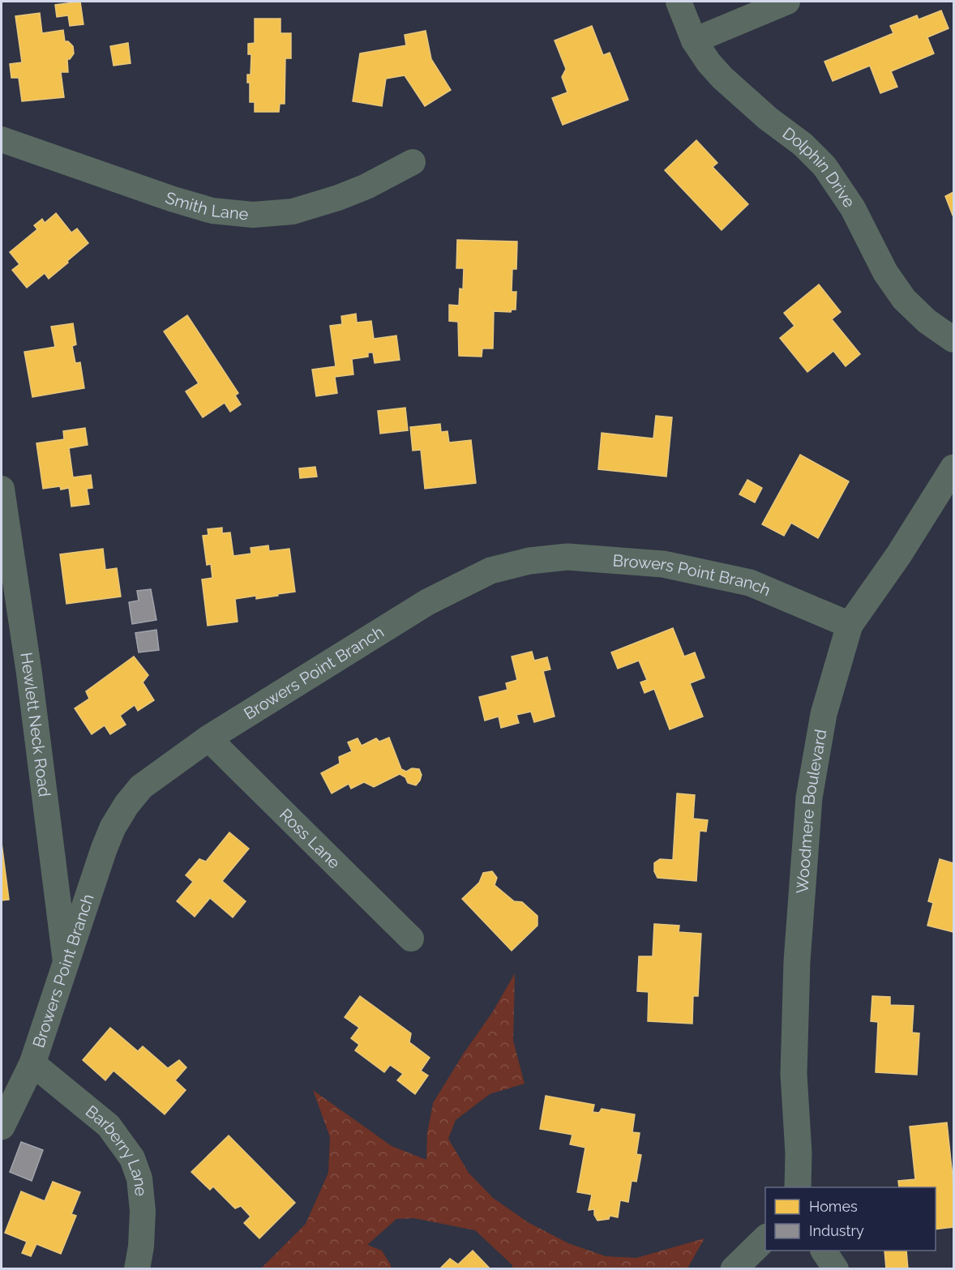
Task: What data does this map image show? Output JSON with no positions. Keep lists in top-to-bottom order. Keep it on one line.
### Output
{"streets":{"street":["Dolphin Drive","Smith Lane","Browers Point Branch","Hewlett Neck Road","Woodmere Boulevard","Ross Lane","Barberry Lane"]},"crossings":[["Browers Point Branch","Hewlett Neck Road"],["Browers Point Branch","Woodmere Boulevard"],["Browers Point Branch","Ross Lane"],["Browers Point Branch","Barberry Lane"]],"legend":["Homes","Industry"]}
